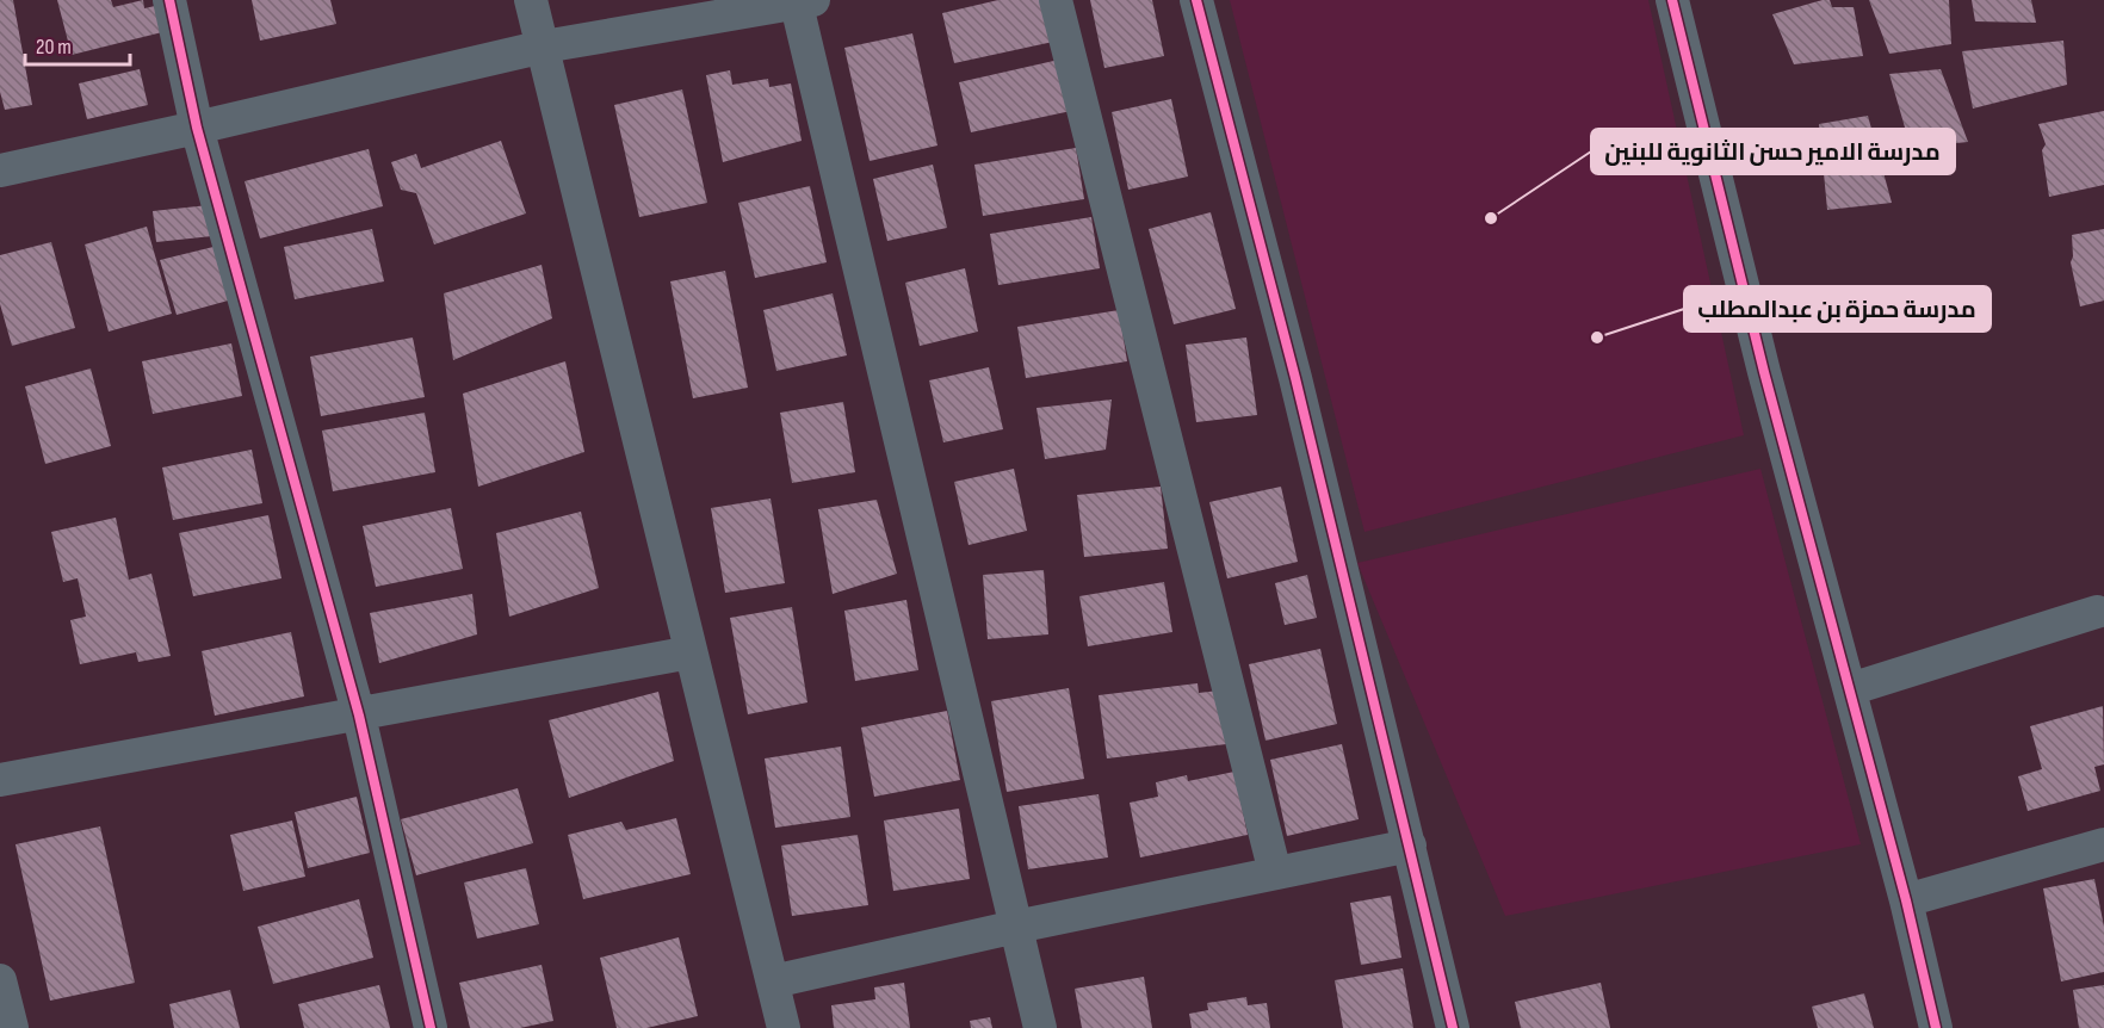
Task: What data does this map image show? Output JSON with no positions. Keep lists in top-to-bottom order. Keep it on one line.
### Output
{"places":["مدرسة الامير حسن الثانوية للبنين","مدرسة حمزة بن عبدالمطلب"],"scale_bar":"20 m"}
